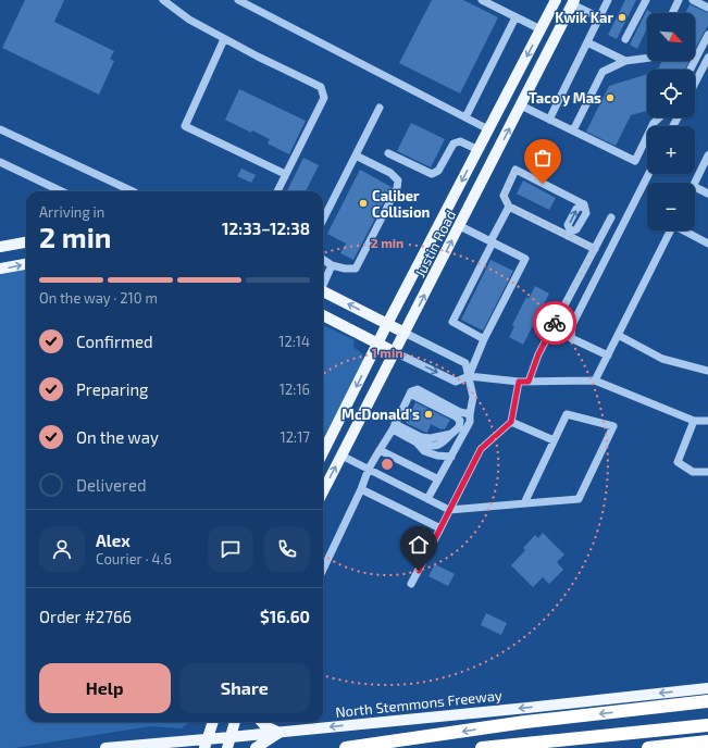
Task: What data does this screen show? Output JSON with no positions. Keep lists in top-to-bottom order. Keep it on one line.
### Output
{"streets":{"main road":["Justin Road","North Stemmons Freeway"]},"one_way":["North Stemmons Freeway"],"places":["Kwik Kar","Taco y Mas","Caliber Collision","McDonald's"],"north":"bottom right","page":{"map_buttons":["+","−"],"heading":["2 min","Arriving in","12:33–12:38"],"panel":["Alex","Courier · 4.6","Order #2766","$16.60"],"bar":"On the way · 210 m","list":[["Confirmed","12:14"],["Preparing","12:16"],["On the way","12:17"],"Delivered"],"buttons":["Help","Share"]},"rings":["2 min","1 min"]}
